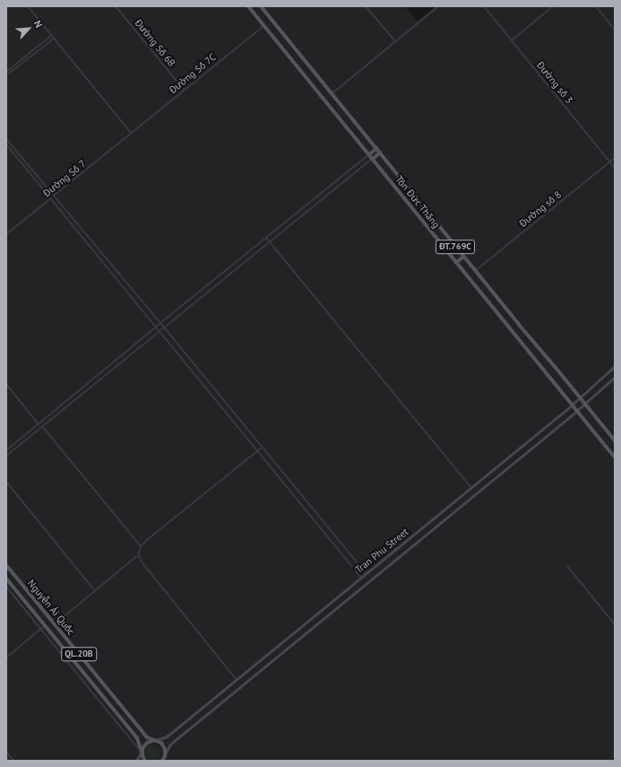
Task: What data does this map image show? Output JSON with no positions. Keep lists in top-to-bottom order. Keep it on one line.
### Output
{"streets":{"main road":["Tôn Đức Thắng","ĐT.769C","Tran Phu Street","Nguyễn Ái Quốc","QL.20B"],"street":["Đường Số 6B","Đường Số 7C","Đường số 3","Đường Số 7","Đường số 8"]},"crossings":[["Đường Số 6B","Đường Số 7C"],["Đường Số 7C","Đường Số 7"],["Đường Số 7C","Tôn Đức Thắng"],["Đường số 3","Đường số 8"],["Tôn Đức Thắng","Đường số 8"],["Tôn Đức Thắng","Tran Phu Street"],["Tran Phu Street","Nguyễn Ái Quốc"]],"north":"top right"}
